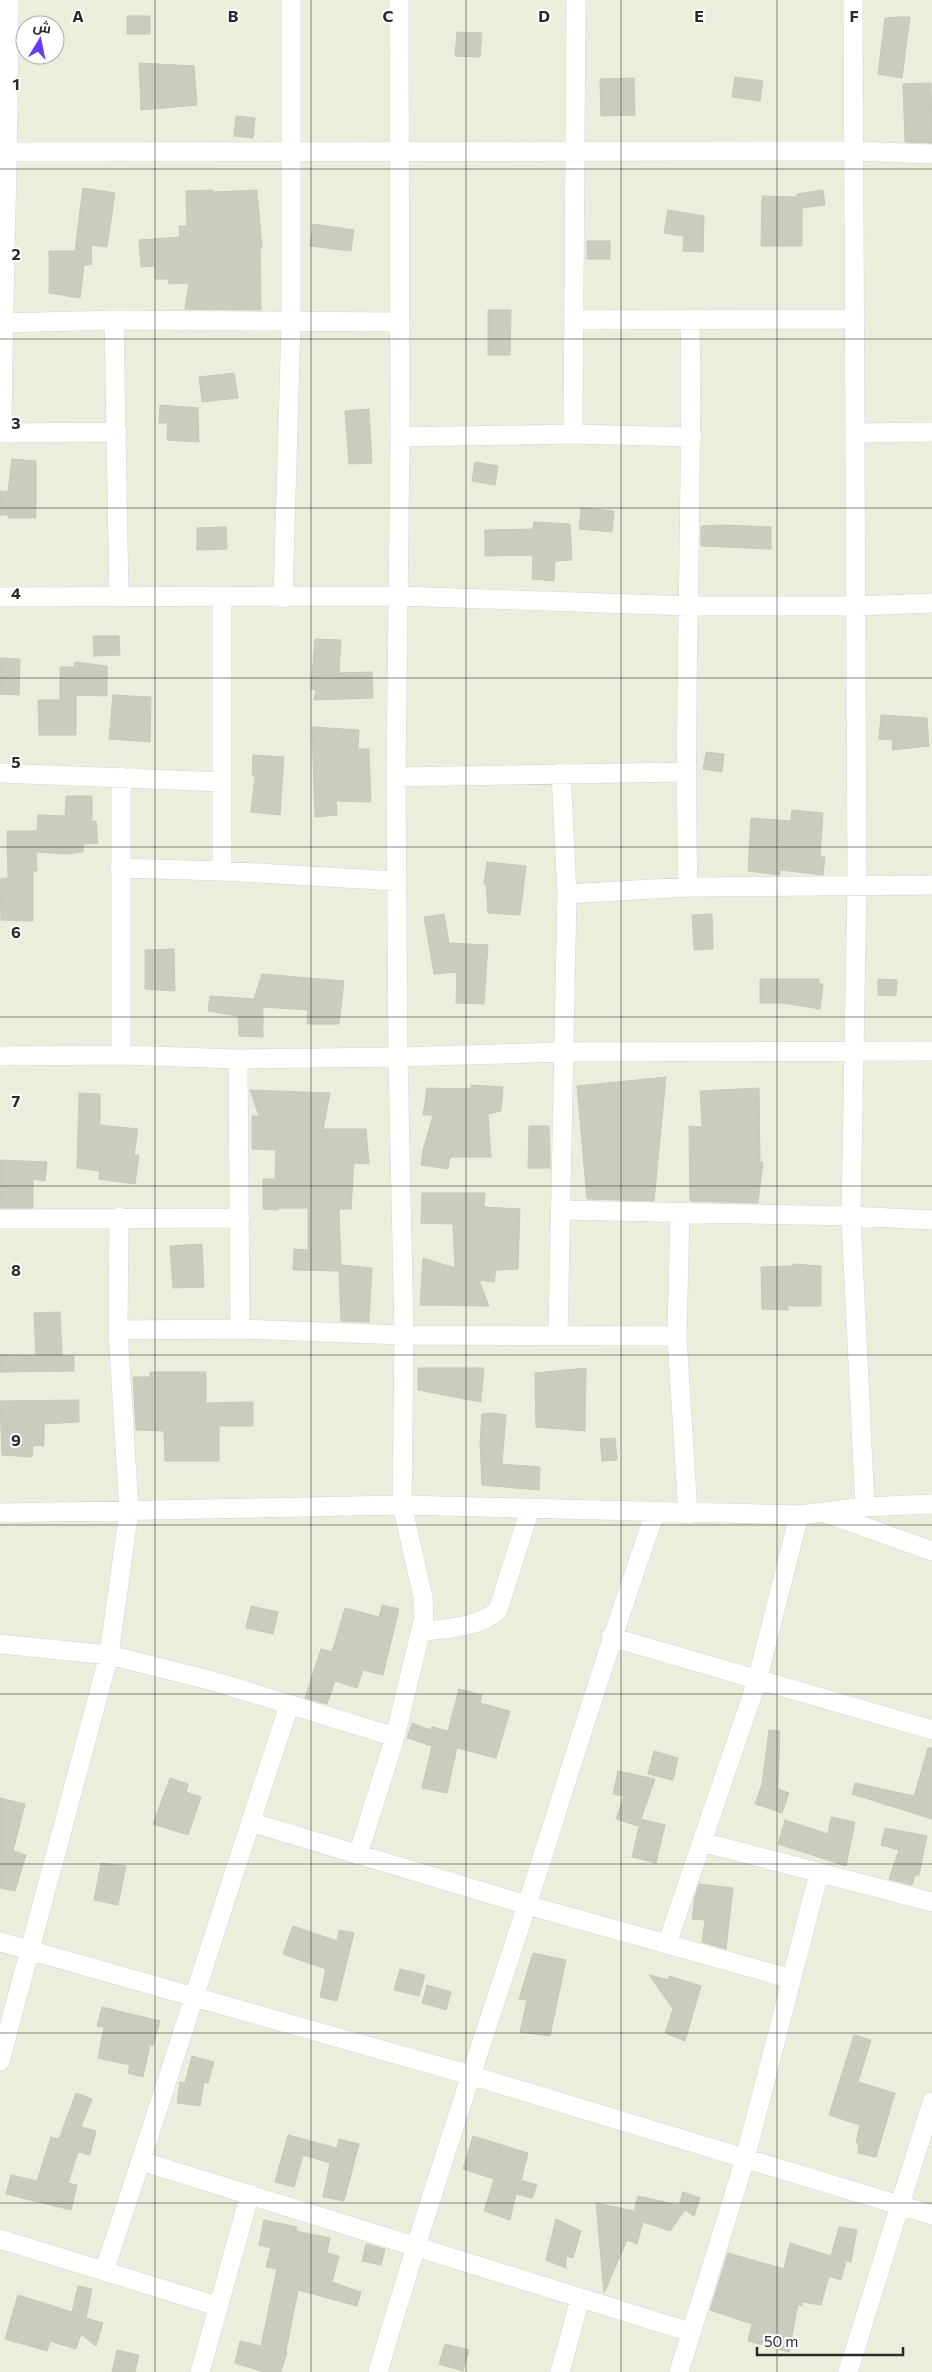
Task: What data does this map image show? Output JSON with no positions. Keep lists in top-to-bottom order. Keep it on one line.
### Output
{"scale_bar":"50 m","north":"top","grid":{"columns":["A","B","C","D","E","F"],"rows":["1","2","3","4","5","6","7","8","9"]}}
